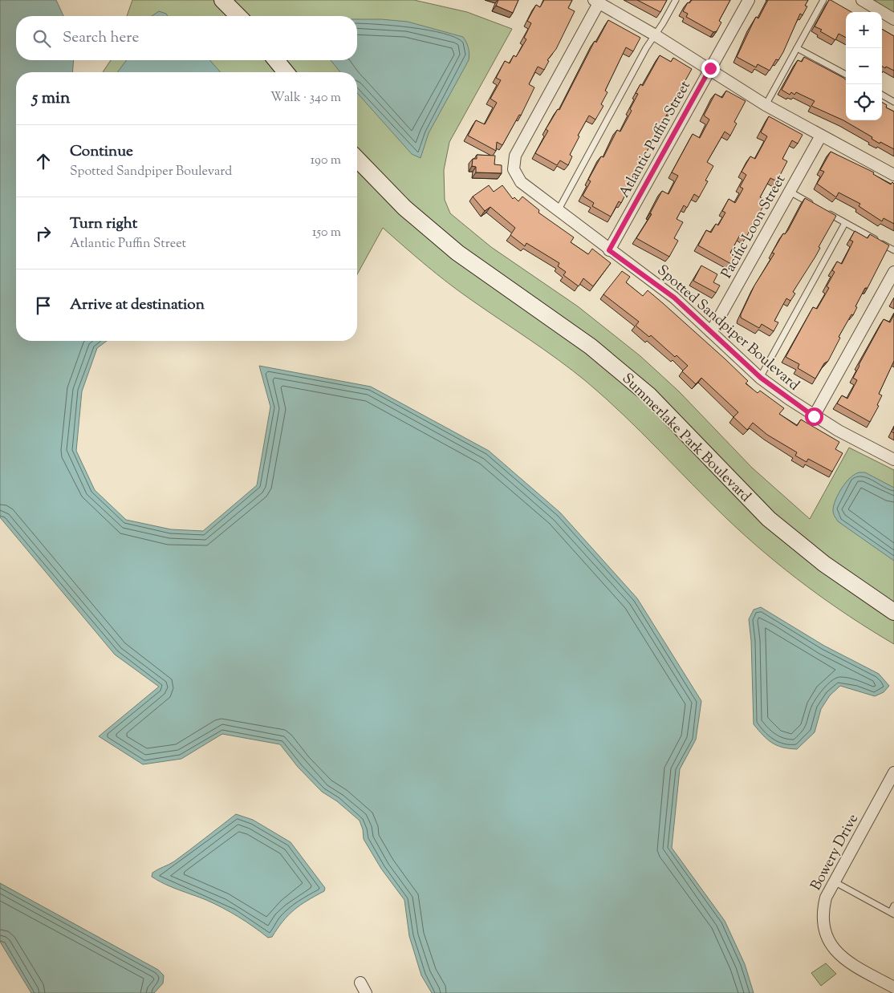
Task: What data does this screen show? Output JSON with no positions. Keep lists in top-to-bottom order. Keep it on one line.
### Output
{"streets":{"main road":["Summerlake Park Boulevard"],"street":["Atlantic Puffin Street","Pacific Loon Street","Spotted Sandpiper Boulevard","Bowery Drive"]},"crossings":[["Atlantic Puffin Street","Spotted Sandpiper Boulevard"],["Pacific Loon Street","Spotted Sandpiper Boulevard"]],"page":{"map_buttons":["+","−"],"search":"Search here","heading":["5 min","Walk · 340 m"],"list":[["Continue","Spotted Sandpiper Boulevard","190 m"],["Turn right","Atlantic Puffin Street","150 m"],"Arrive at destination"]}}
